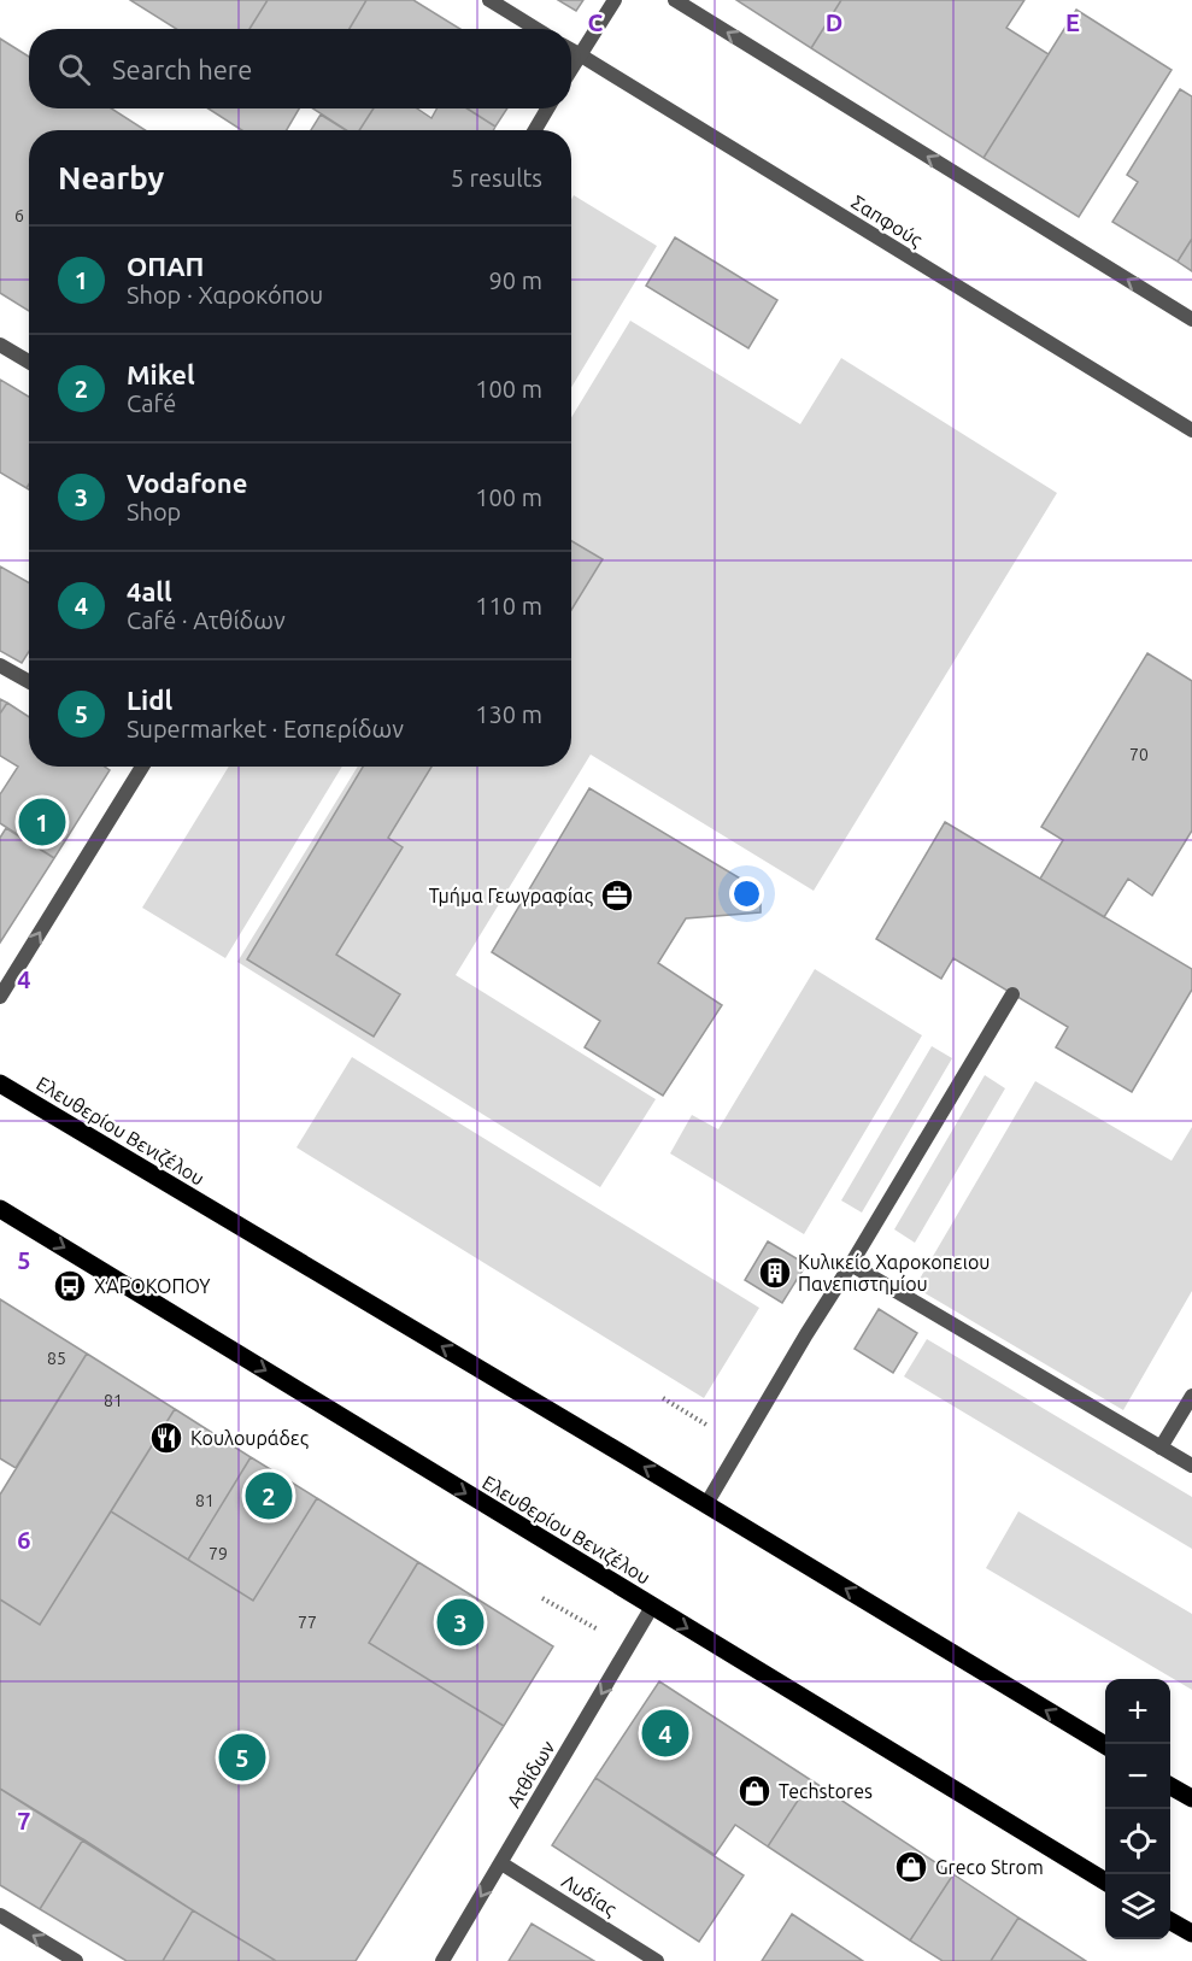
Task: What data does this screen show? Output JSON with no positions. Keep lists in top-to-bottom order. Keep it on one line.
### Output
{"streets":{"main road":["Ελευθερίου Βενιζέλου"],"street":["Σαπφούς","Ατθίδων","Λυδίας"]},"crossings":[["Ελευθερίου Βενιζέλου","Ατθίδων"],["Ατθίδων","Λυδίας"]],"one_way":["Ατθίδων"],"places":{"office":["Τμήμα Γεωγραφίας"],"building":["Κυλικείο Χαροκοπειου Πανεπιστημίου"],"bus stop":["ΧΑΡΟΚΟΠΟΥ"],"restaurant":["Κουλουράδες"],"shop":["Techstores","Greco Strom"]},"house_numbers":["6","70","85","81","81","79","77"],"page":{"search":"Search here","heading":["Nearby","5 results"],"list":[{"mark":"1","name":"ΟΠΑΠ","note":"Shop · Χαροκόπου","value":"90 m"},{"mark":"2","name":"Mikel","note":"Café","value":"100 m"},{"mark":"3","name":"Vodafone","note":"Shop","value":"100 m"},{"mark":"4","name":"4all","note":"Café · Ατθίδων","value":"110 m"},{"mark":"5","name":"Lidl","note":"Supermarket · Εσπερίδων","value":"130 m"}],"pins":["1","2","3","4","5"],"map_buttons":["+","−"]},"grid":{"columns":["C","D","E"],"rows":["4","5","6","7"]}}
